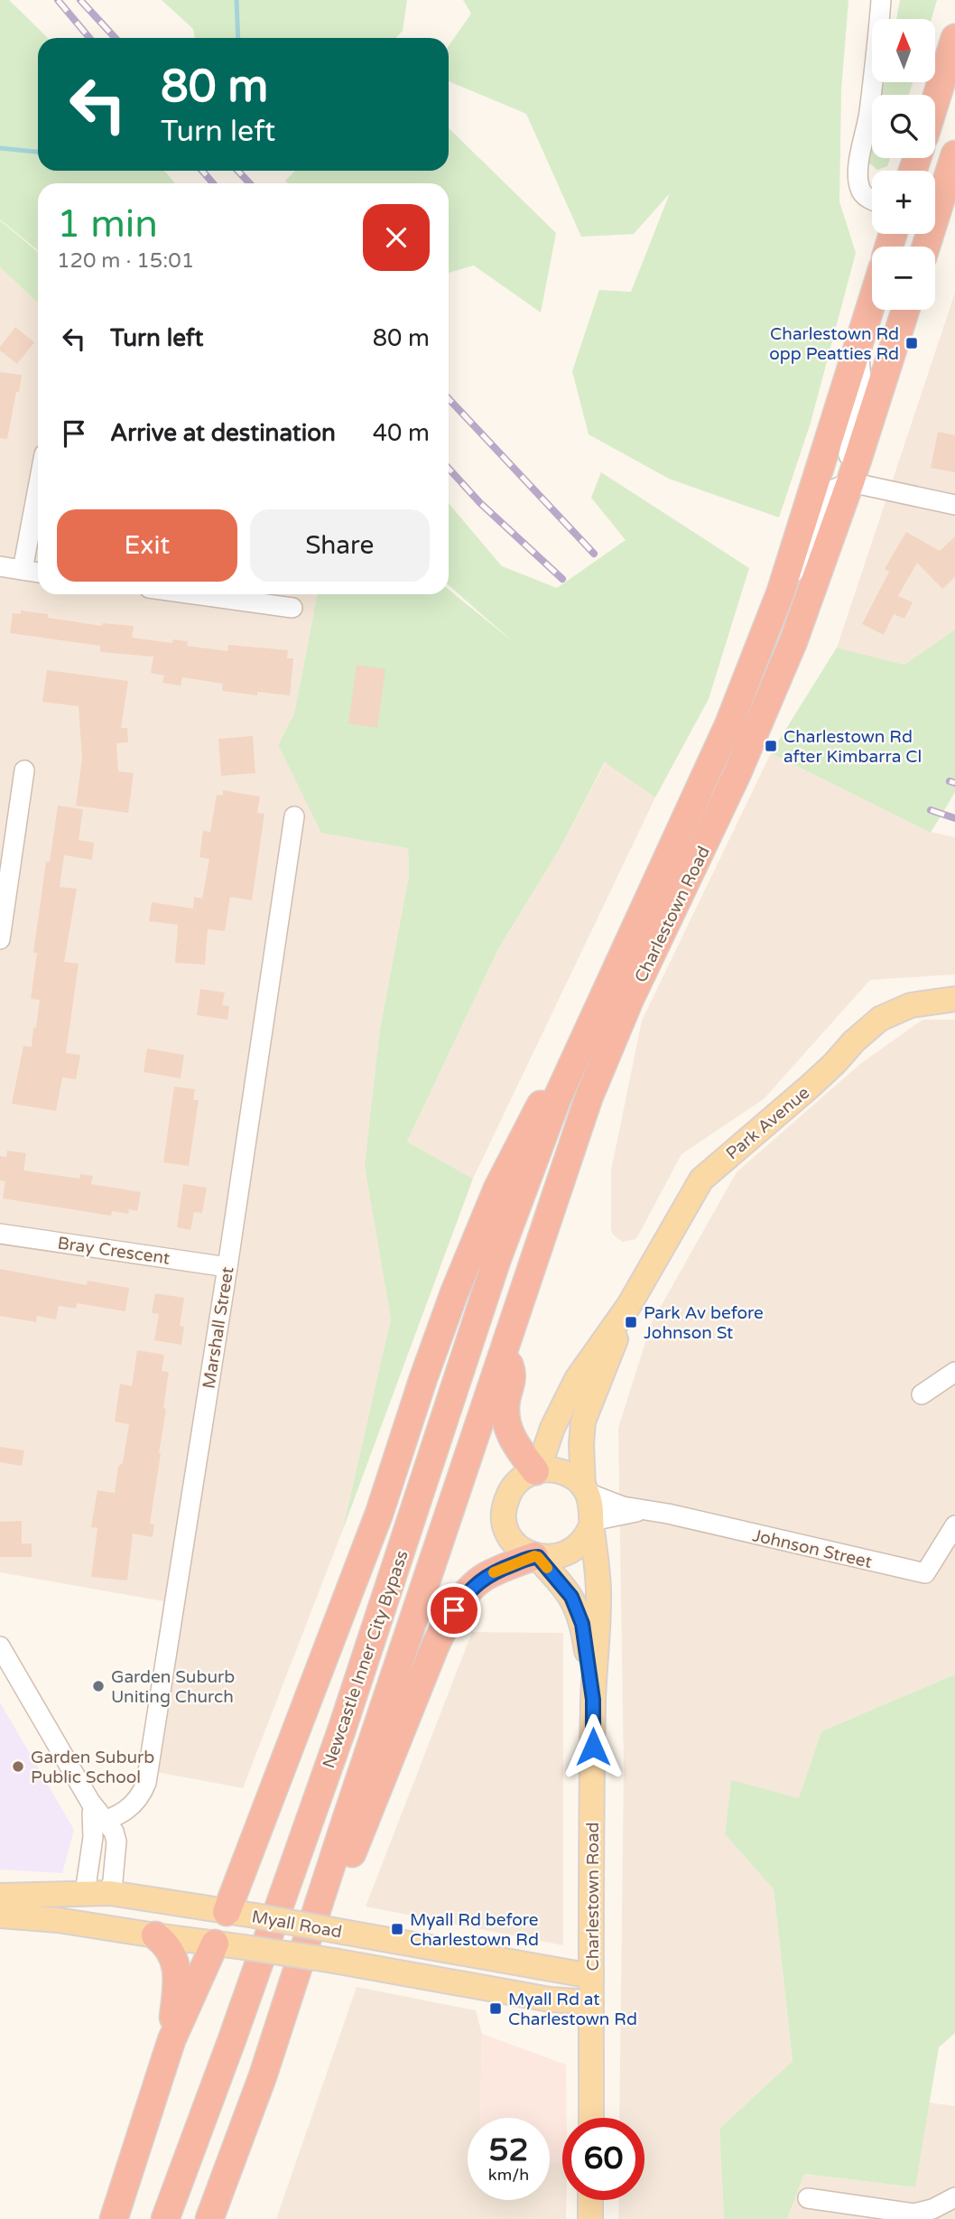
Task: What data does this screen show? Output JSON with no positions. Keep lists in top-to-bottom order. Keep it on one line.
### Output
{"streets":{"highway":["Charlestown Road","Newcastle Inner City Bypass"],"main road":["Park Avenue","Myall Road"],"street":["Bray Crescent","Marshall Street","Johnson Street"]},"crossings":[["Charlestown Road","Park Avenue"],["Charlestown Road","Johnson Street"],["Charlestown Road","Newcastle Inner City Bypass"],["Charlestown Road","Myall Road"],["Park Avenue","Johnson Street"],["Bray Crescent","Marshall Street"]],"places":{"transit":["Charlestown Rd opp Peatties Rd","Charlestown Rd after Kimbarra Cl","Park Av before Johnson St","Myall Rd before Charlestown Rd","Myall Rd at Charlestown Rd"],"other":["Garden Suburb Uniting Church","Garden Suburb Public School"]},"north":"top","page":{"map_buttons":["+","−"],"turn":["80 m","Turn left"],"heading":["1 min","120 m · 15:01"],"list":[{"name":"Turn left","value":"80 m"},{"name":"Arrive at destination","value":"40 m"}],"buttons":["Exit","Share"],"speed":"52 km/h","limit":"60"}}
